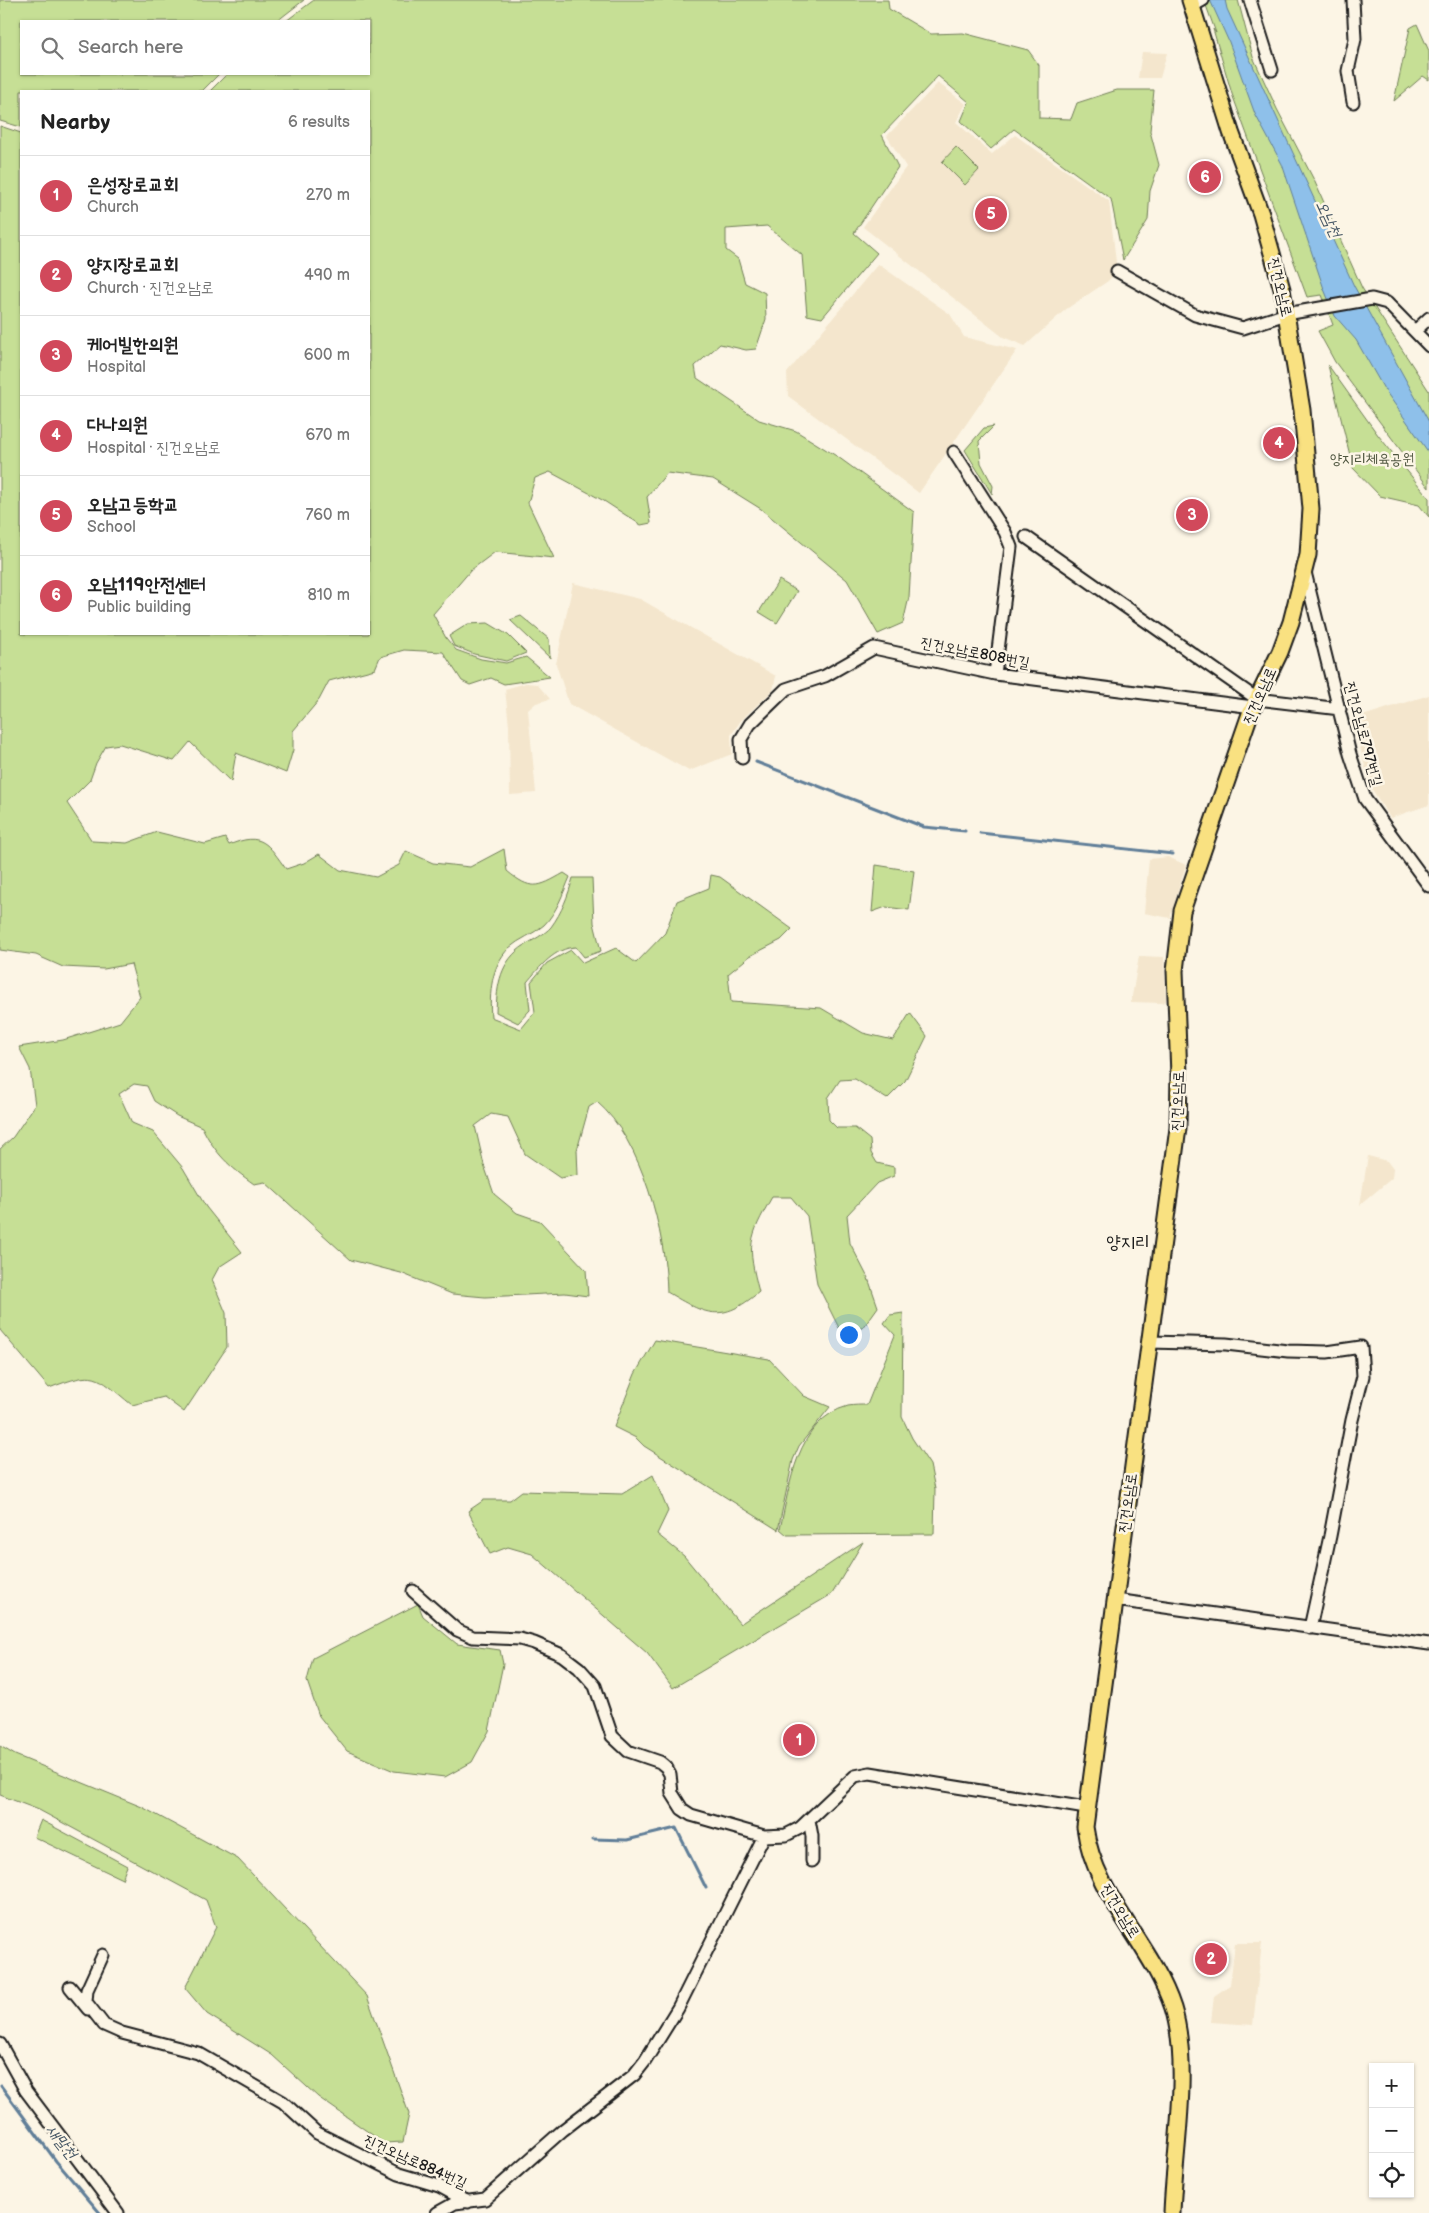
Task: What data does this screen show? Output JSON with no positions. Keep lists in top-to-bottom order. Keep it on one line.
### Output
{"streets":{"main road":["진건오남로"],"street":["진건오남로808번길","진건오남로797번길","진건오남로884번길"]},"crossings":[["진건오남로","진건오남로808번길"],["진건오남로","진건오남로797번길"],["진건오남로808번길","진건오남로797번길"]],"districts":["양지리"],"water":["오남천","새말천"],"parks":["양지리체육공원"],"page":{"search":"Search here","heading":["Nearby","6 results"],"list":[{"mark":"1","name":"은성장로교회","note":"Church","value":"270 m"},{"mark":"2","name":"양지장로교회","note":"Church · 진건오남로","value":"490 m"},{"mark":"3","name":"케어빌한의원","note":"Hospital","value":"600 m"},{"mark":"4","name":"다나의원","note":"Hospital · 진건오남로","value":"670 m"},{"mark":"5","name":"오남고등학교","note":"School","value":"760 m"},{"mark":"6","name":"오남119안전센터","note":"Public building","value":"810 m"}],"pins":["6","5","4","3","1","2"],"map_buttons":["+","−"]}}
